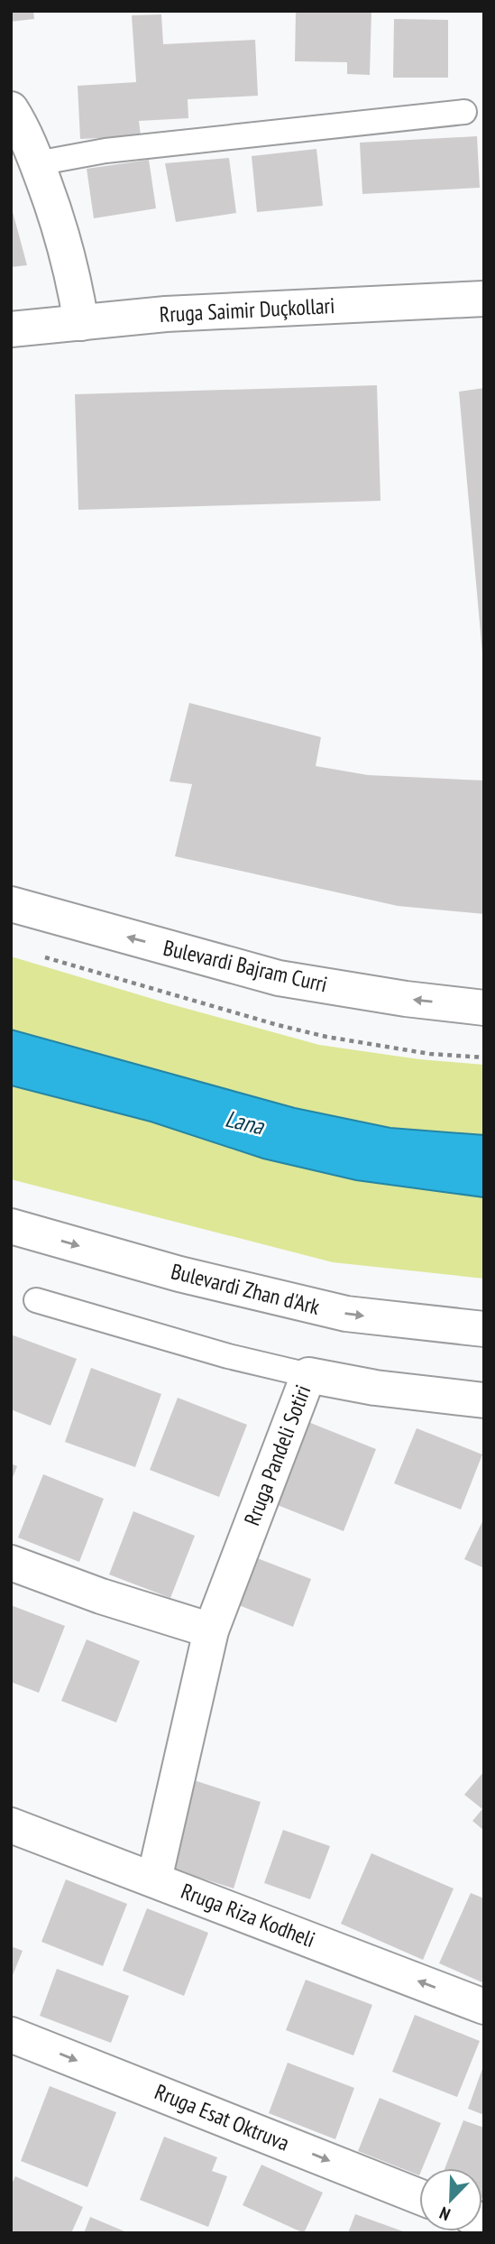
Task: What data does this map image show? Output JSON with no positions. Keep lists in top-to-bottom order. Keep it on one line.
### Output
{"streets":{"street":["Rruga Saimir Duçkollari","Bulevardi Bajram Curri","Bulevardi Zhan d'Ark","Rruga Pandeli Sotiri","Rruga Riza Kodheli","Rruga Esat Oktruva"]},"crossings":[["Rruga Pandeli Sotiri","Rruga Riza Kodheli"]],"one_way":["Bulevardi Bajram Curri","Bulevardi Zhan d'Ark","Rruga Riza Kodheli","Rruga Esat Oktruva"],"water":["Lana"],"north":"bottom left"}
